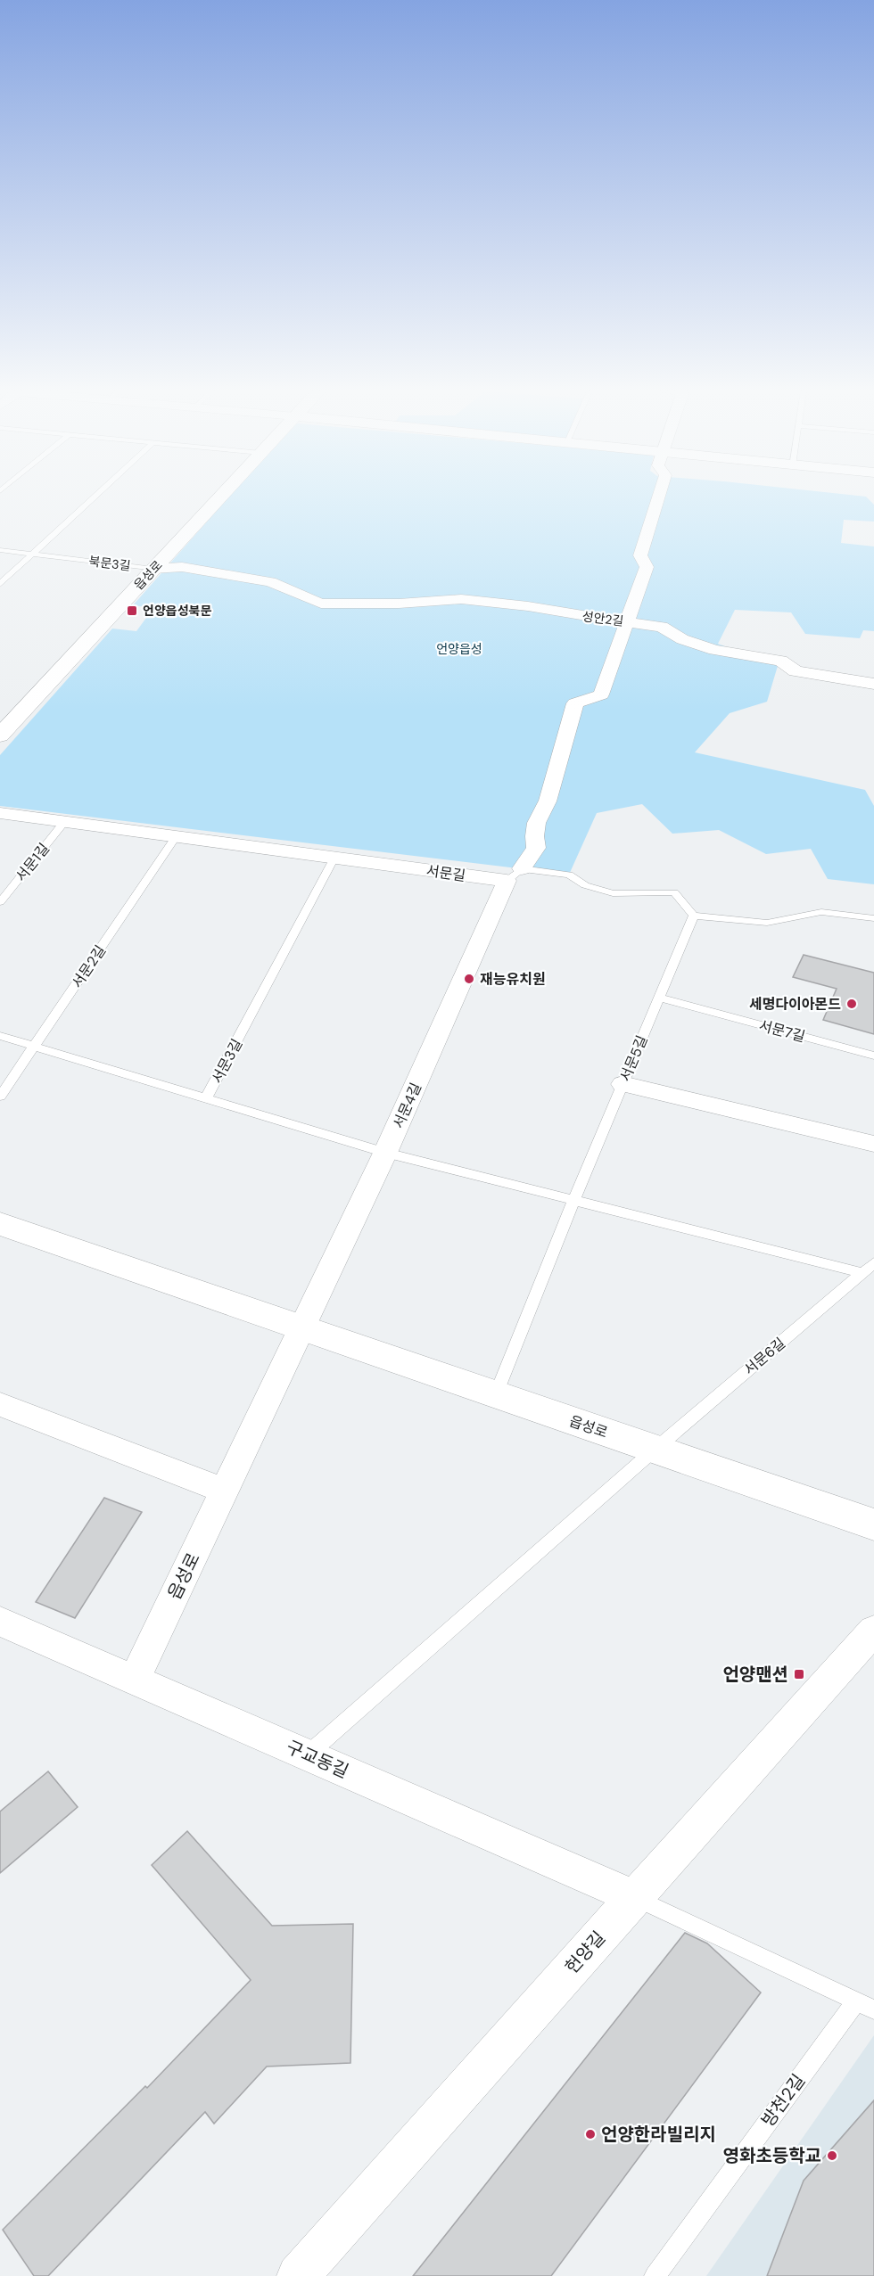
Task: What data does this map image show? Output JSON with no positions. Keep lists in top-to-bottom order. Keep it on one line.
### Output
{"streets":{"street":["읍성로","성안2길","서문길","서문4길","구교동길","헌양길"],"lane":["북문3길","서문1길","서문2길","서문7길","서문5길","서문3길","서문6길","방천2길"]},"crossings":[["북문3길","읍성로"],["북문3길","성안2길"],["읍성로","성안2길"],["읍성로","서문5길"],["읍성로","서문4길"],["읍성로","서문6길"],["읍성로","구교동길"],["성안2길","서문4길"],["서문1길","서문길"],["서문길","서문2길"],["서문길","서문5길"],["서문길","서문3길"],["서문길","서문4길"],["서문7길","서문5길"],["서문3길","서문4길"],["서문6길","구교동길"],["구교동길","헌양길"],["구교동길","방천2길"],["헌양길","방천2길"]],"parks":["언양읍성"],"places":{"transit":["언양읍성북문","언양맨션"],"other":["재능유치원","세명다이아몬드","언양한라빌리지","영화초등학교"]}}
